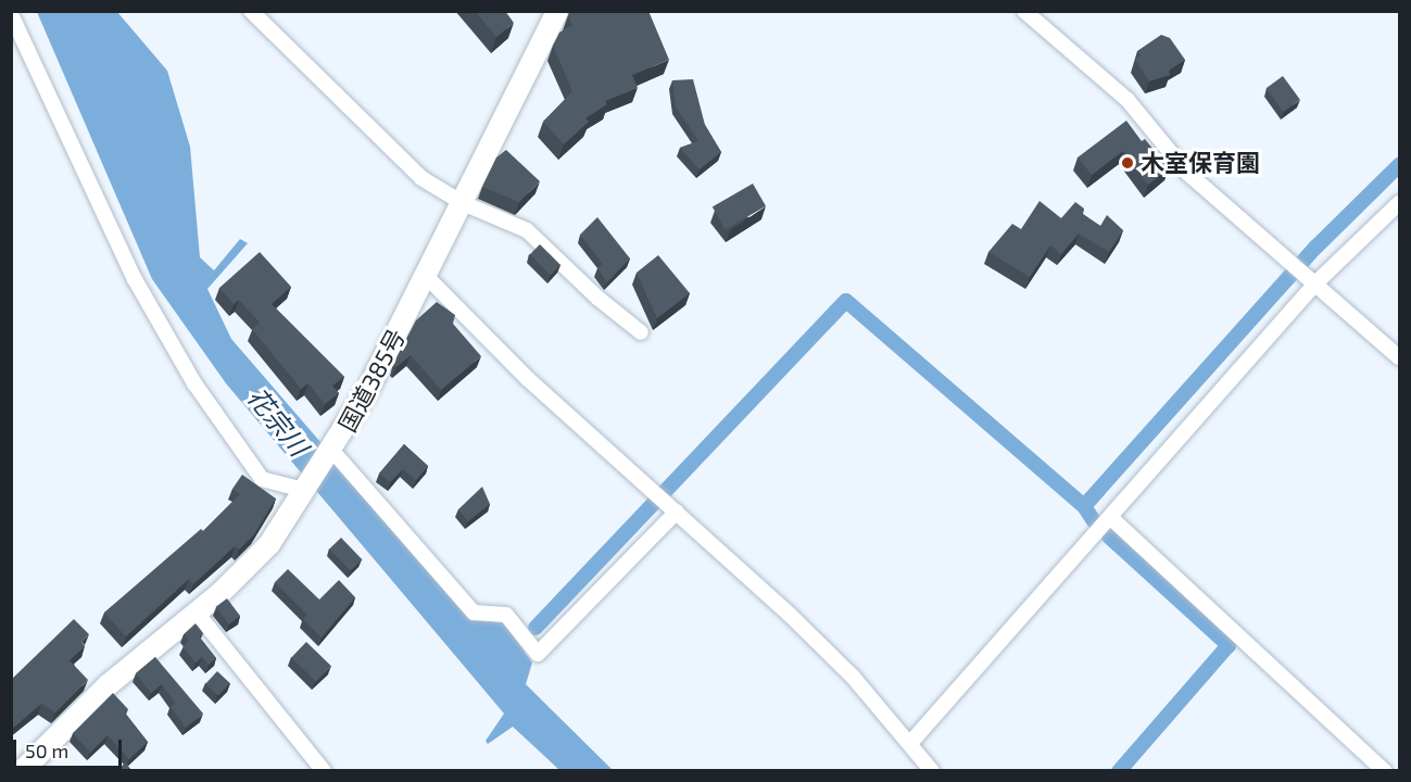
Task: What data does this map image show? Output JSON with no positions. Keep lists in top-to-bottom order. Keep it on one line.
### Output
{"streets":{"highway":["国道385号"]},"water":["花宗川"],"places":["木室保育園"],"scale_bar":"50 m"}
